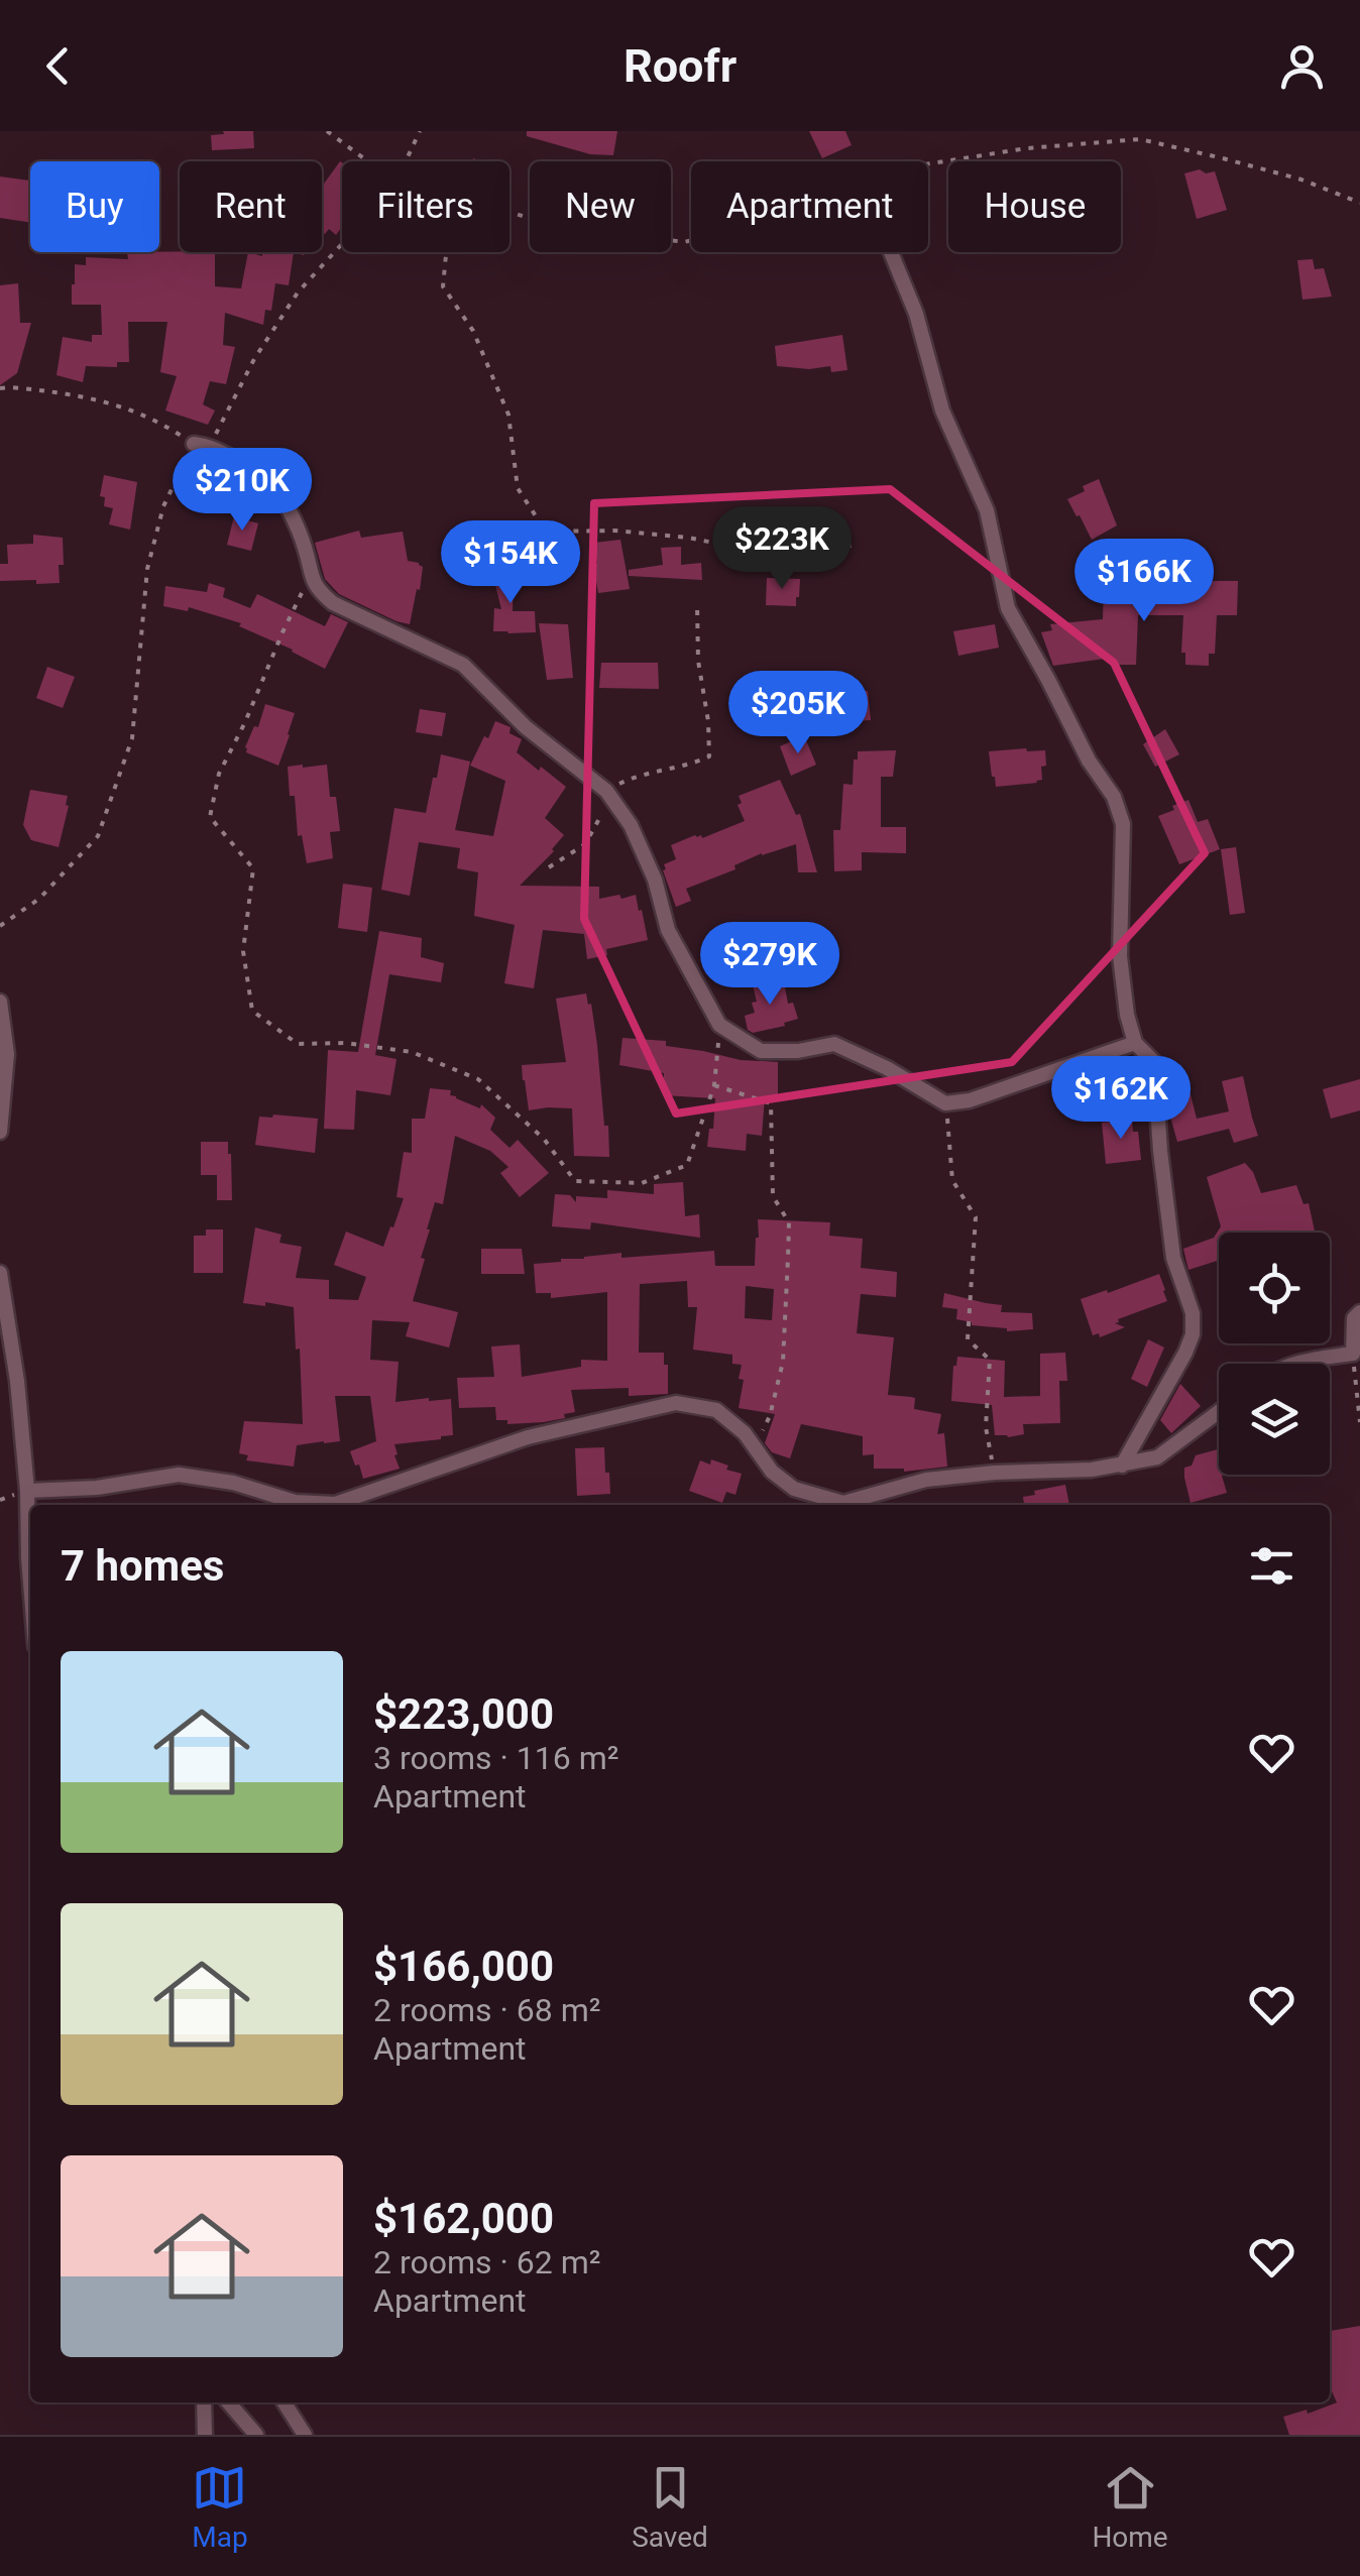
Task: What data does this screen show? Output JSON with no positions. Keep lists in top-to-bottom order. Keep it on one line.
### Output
{"page":{"header":"Roofr","chip":["Buy","Rent","Filters","New","Apartment","House"],"price":["$210K","$223K","$154K","$166K","$205K","$279K","$162K"],"heading":"7 homes","list":[{"name":"$223,000","note":"3 rooms · 116 m² · Apartment"},{"name":"$166,000","note":"2 rooms · 68 m² · Apartment"},{"name":"$162,000","note":"2 rooms · 62 m² · Apartment"}],"tabs":["Map","Saved","Home"]}}
